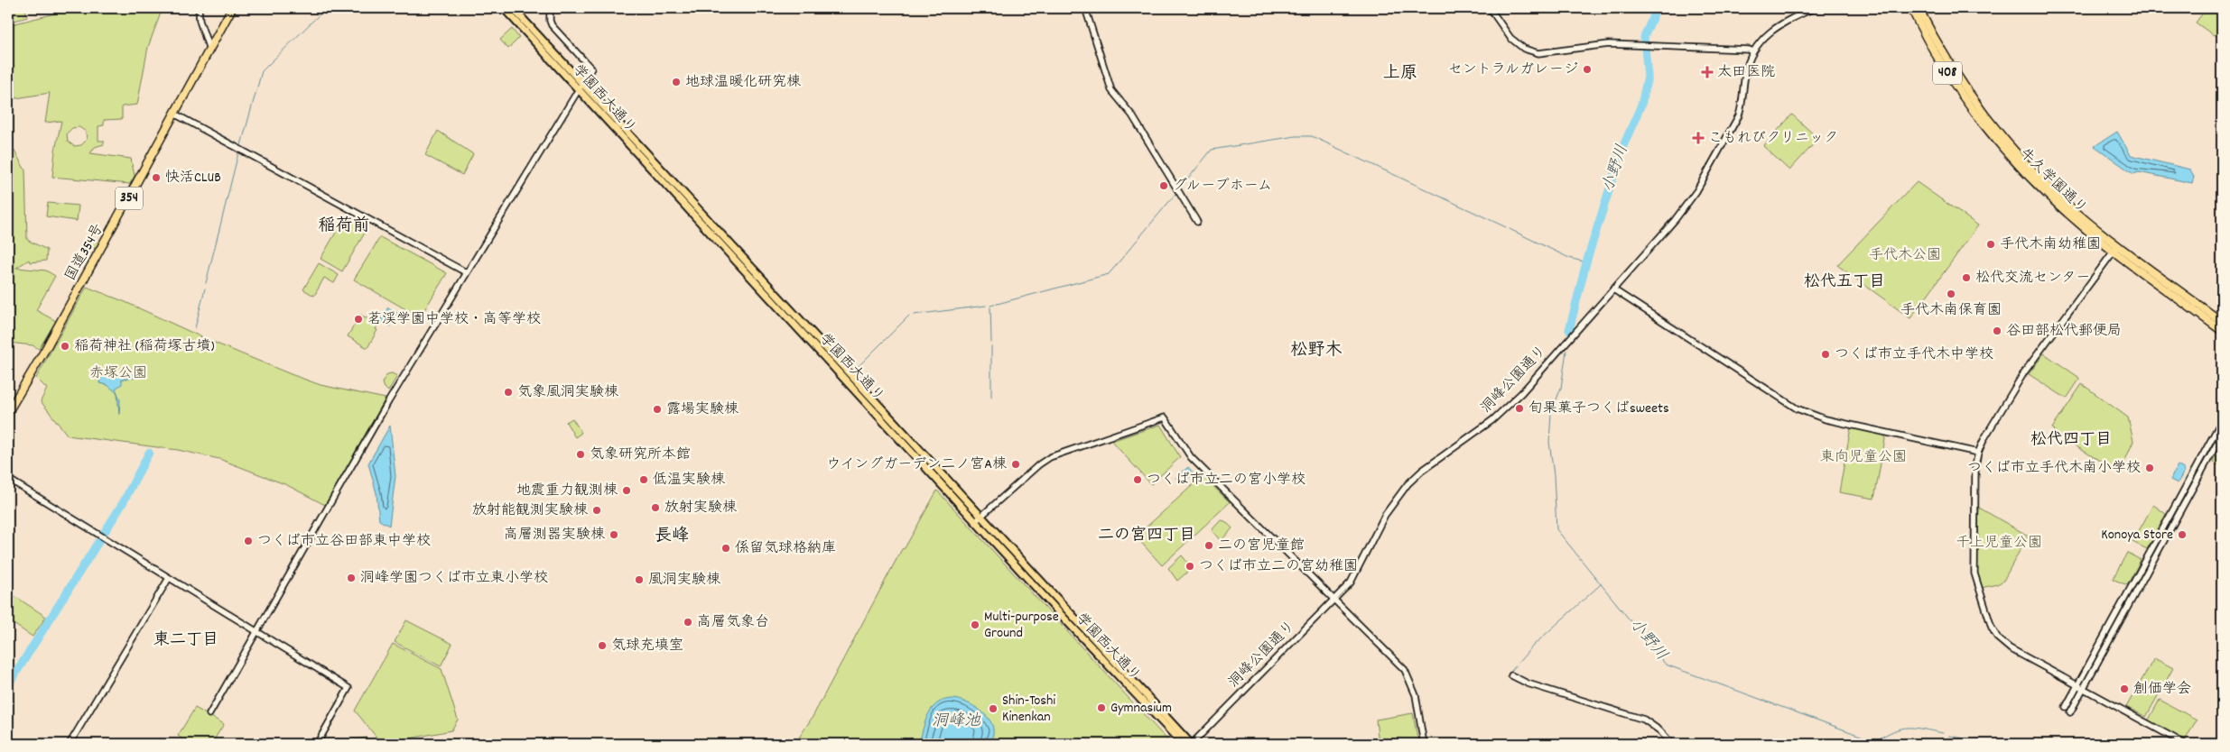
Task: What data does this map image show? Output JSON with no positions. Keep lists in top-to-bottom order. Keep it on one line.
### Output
{"streets":{"highway":["408","牛久学園通り","354","国道354号"],"main road":["学園西大通り"],"street":["洞峰公園通り"]},"crossings":[["学園西大通り","洞峰公園通り"]],"districts":["上原","稲荷前","松代五丁目","松野木","松代四丁目","二の宮四丁目","長峰","東二丁目"],"water":["小野川","洞峰池"],"parks":["手代木公園","赤塚公園","東向児童公園","千上児童公園"],"places":{"other":["セントラルガレージ","地球温暖化研究棟","快活CLUB","グループホーム","手代木南幼稚園","松代交流センター","手代木南保育園","茗渓学園中学校・高等学校","谷田部松代郵便局","稲荷神社 (稲荷塚古墳)","つくば市立手代木中学校","気象風洞実験棟","旬果菓子つくばsweets","露場実験棟","気象研究所本館","ウイングガーデン二ノ宮A棟","つくば市立手代木南小学校","低温実験棟","つくば市立二の宮小学校","地震重力観測棟","放射実験棟","放射能観測実験棟","高層測器実験棟","Konoya Store","つくば市立谷田部東中学校","二の宮児童館","係留気球格納庫","つくば市立二の宮幼稚園","洞峰学園つくば市立東小学校","風洞実験棟","高層気象台","Multi-purpose Ground","気球充填室","創価学会","Gymnasium","Shin-Toshi Kinenkan"],"health":["太田医院","こもれびクリニック"]}}
